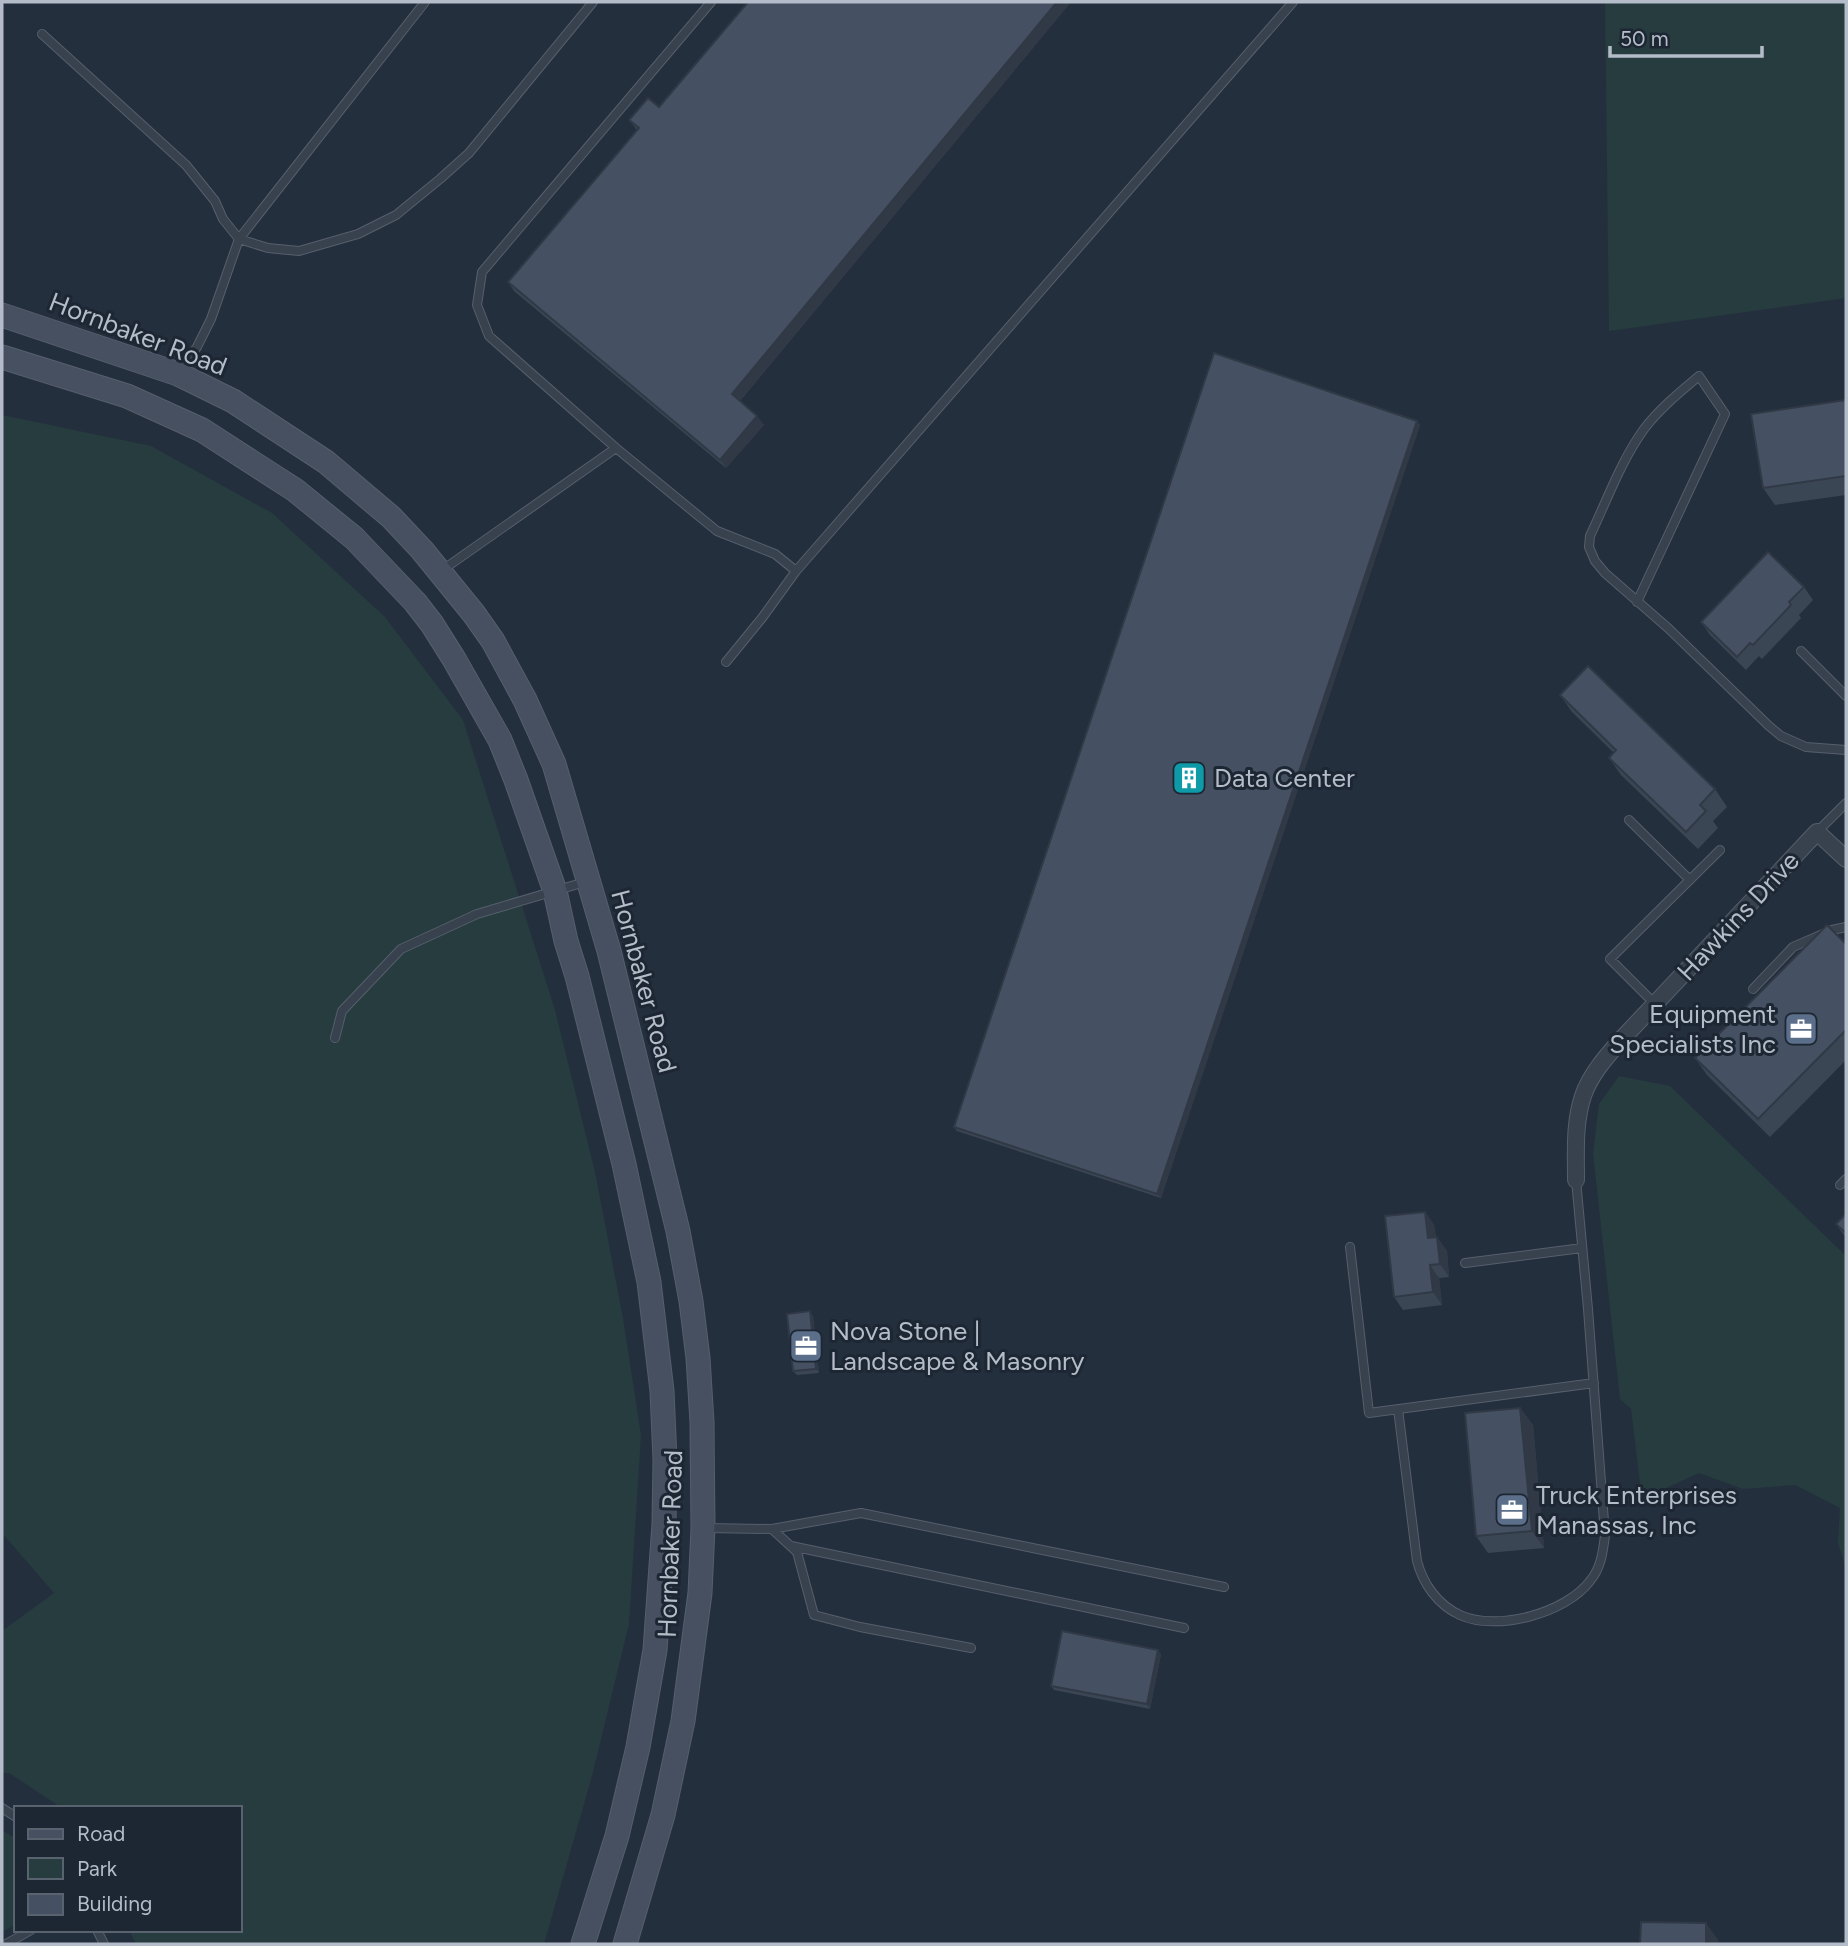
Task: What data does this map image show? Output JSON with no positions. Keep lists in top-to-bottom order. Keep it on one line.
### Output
{"streets":{"main road":["Hornbaker Road"],"street":["Hawkins Drive"]},"places":{"building":["Data Center"],"office":["Equipment Specialists Inc","Nova Stone | Landscape & Masonry","Truck Enterprises Manassas, Inc"]},"legend":["Road","Park","Building"],"scale_bar":"50 m"}
